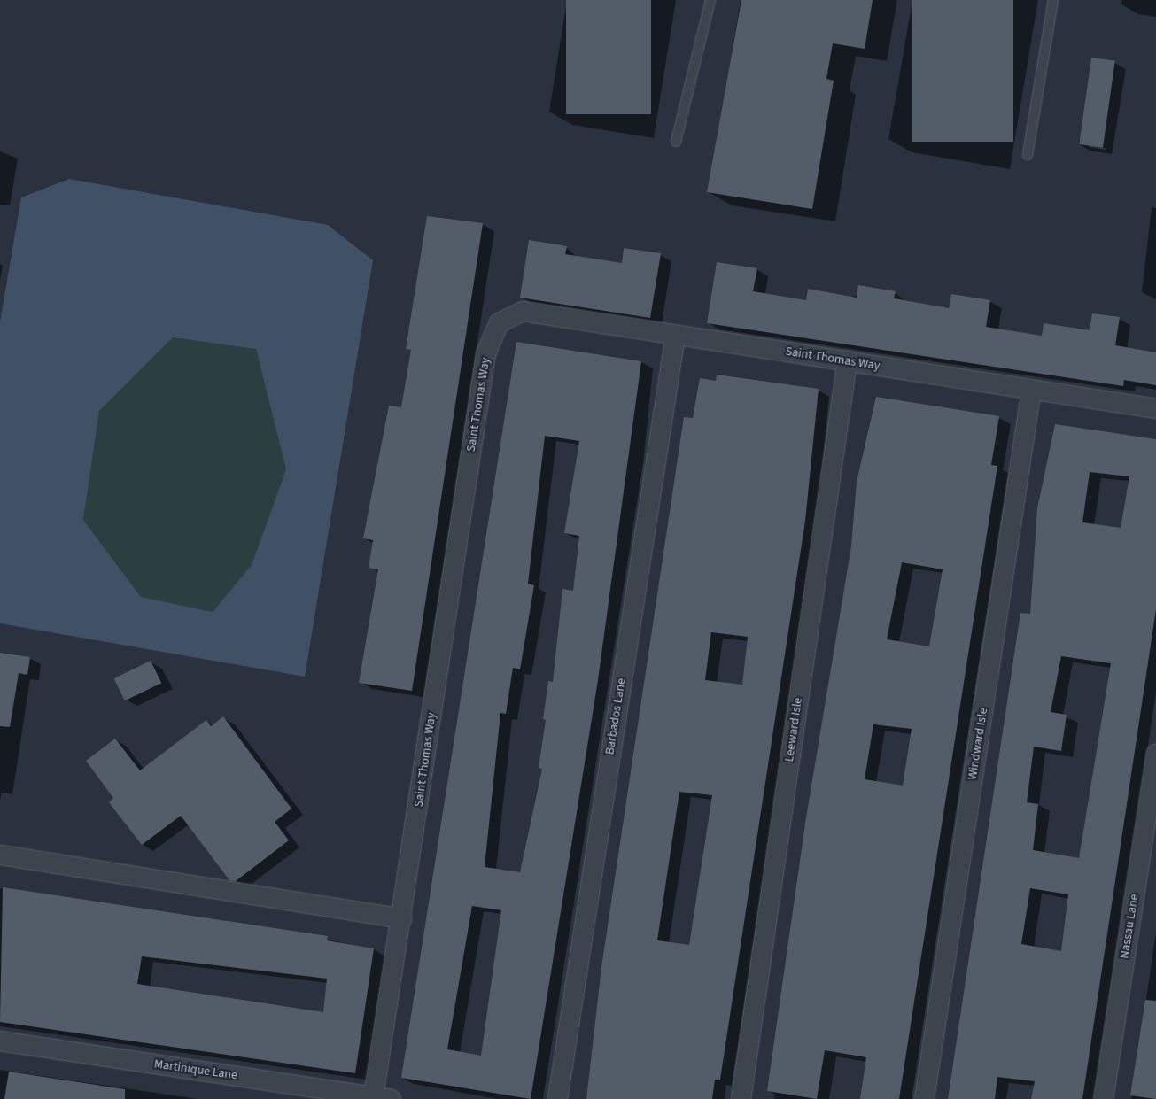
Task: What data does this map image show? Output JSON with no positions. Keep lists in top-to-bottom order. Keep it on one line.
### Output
{"streets":{"street":["Saint Thomas Way","Barbados Lane","Leeward Isle","Windward Isle","Nassau Lane","Martinique Lane"]},"crossings":[["Saint Thomas Way","Barbados Lane"],["Saint Thomas Way","Leeward Isle"],["Saint Thomas Way","Windward Isle"],["Saint Thomas Way","Martinique Lane"]]}
